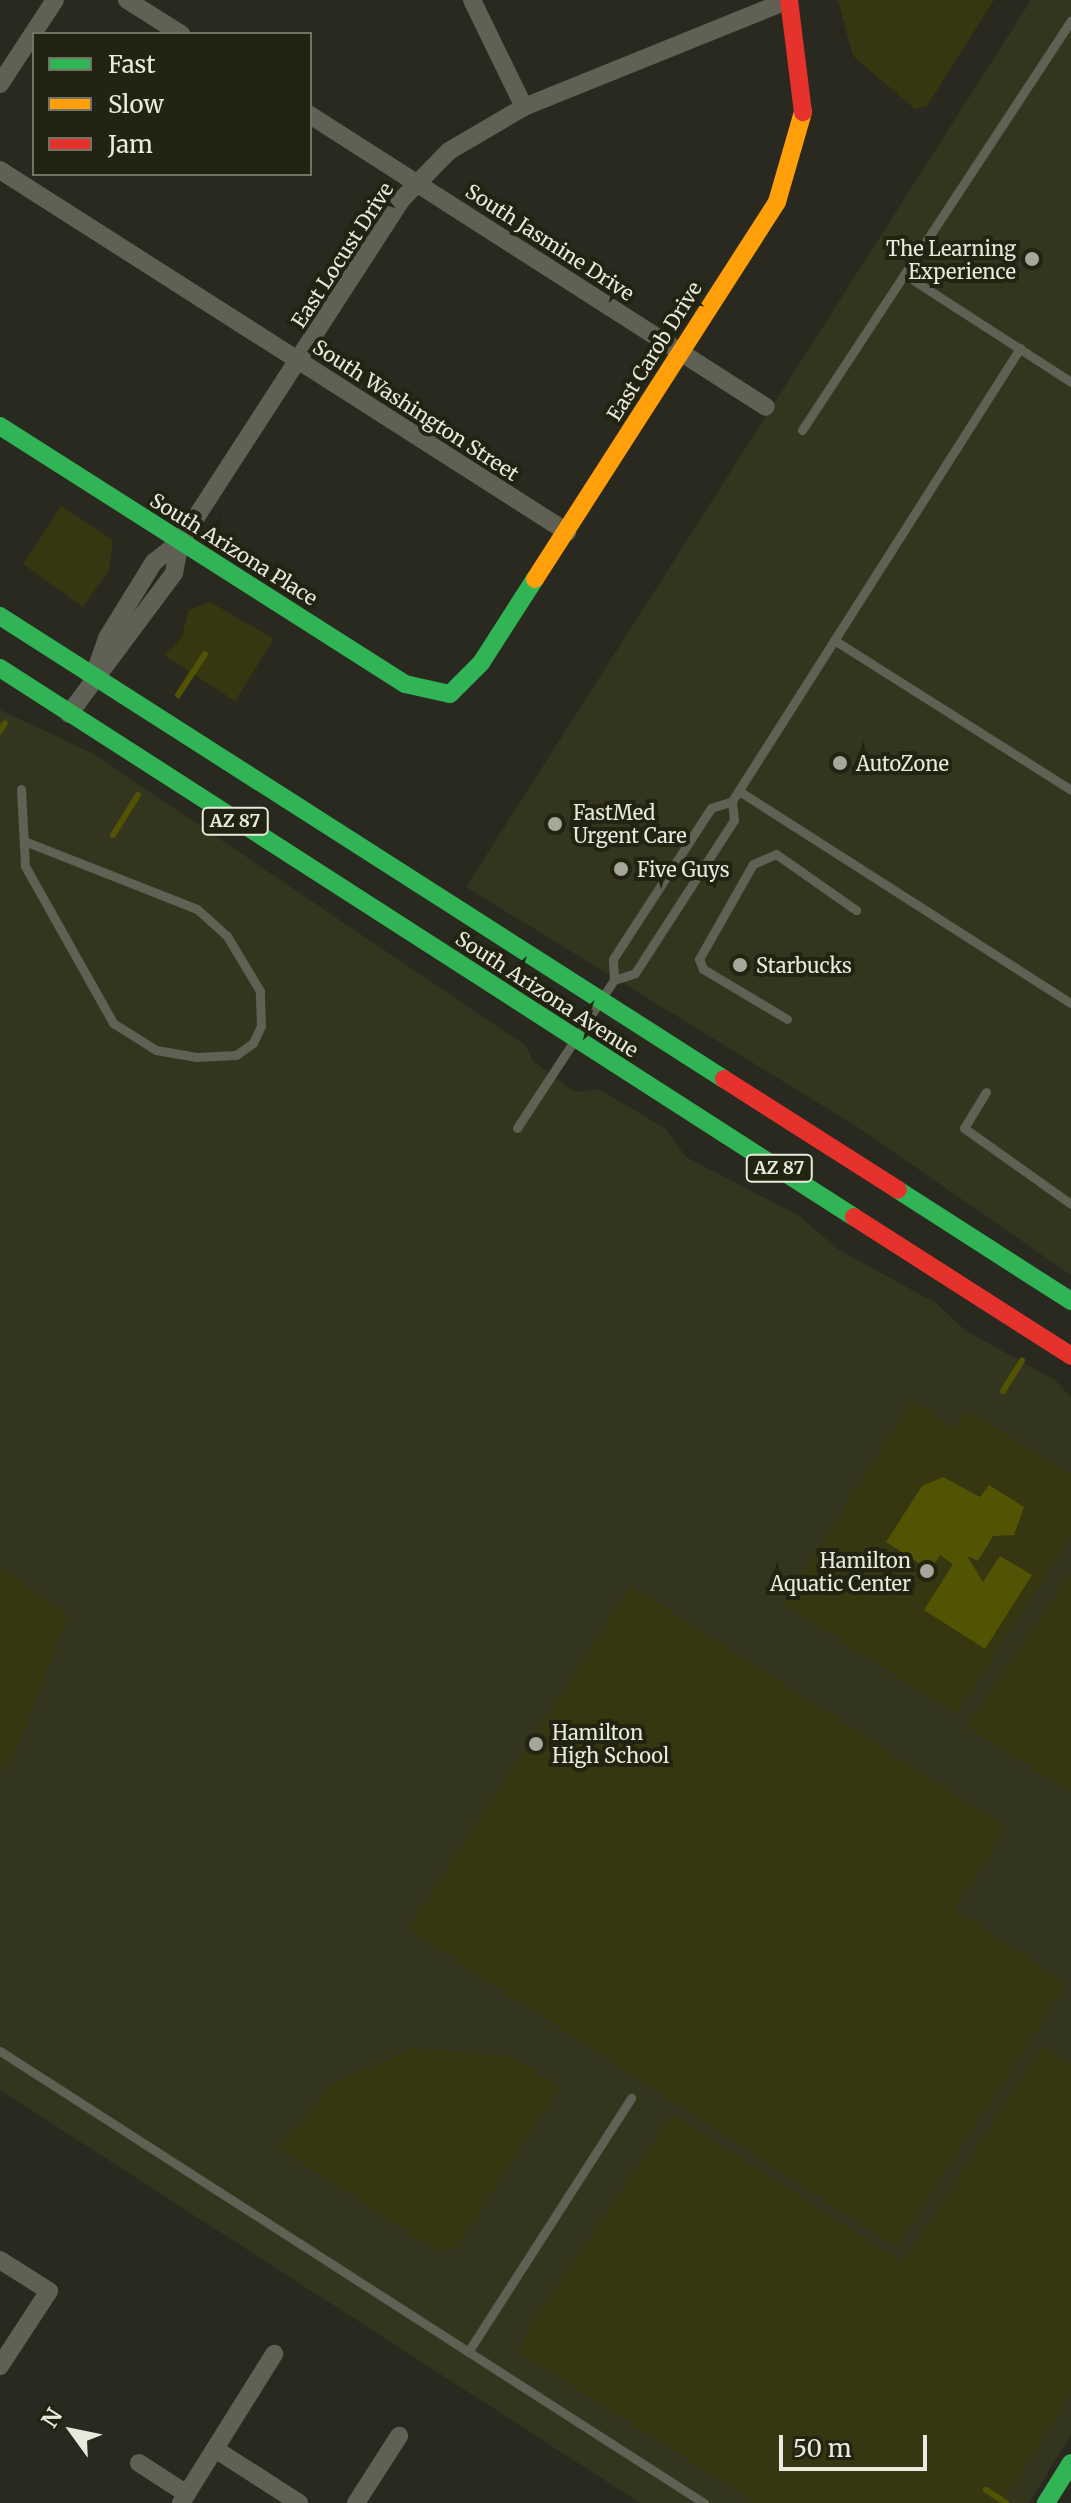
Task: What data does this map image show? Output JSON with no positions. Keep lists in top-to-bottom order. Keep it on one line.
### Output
{"streets":{"main road":["East Carob Drive","South Arizona Place","AZ 87","South Arizona Avenue"],"street":["South Jasmine Drive","East Locust Drive","South Washington Street"]},"crossings":[["South Jasmine Drive","East Locust Drive"],["South Jasmine Drive","East Carob Drive"],["East Locust Drive","East Carob Drive"],["East Locust Drive","South Washington Street"],["East Locust Drive","South Arizona Place"],["East Locust Drive","South Arizona Avenue"],["East Carob Drive","South Washington Street"],["East Carob Drive","South Arizona Place"]],"places":["The Learning Experience","AutoZone","FastMed Urgent Care","Five Guys","Starbucks","Hamilton Aquatic Center","Hamilton High School"],"legend":["Fast","Slow","Jam"],"scale_bar":"50 m","north":"top left"}
